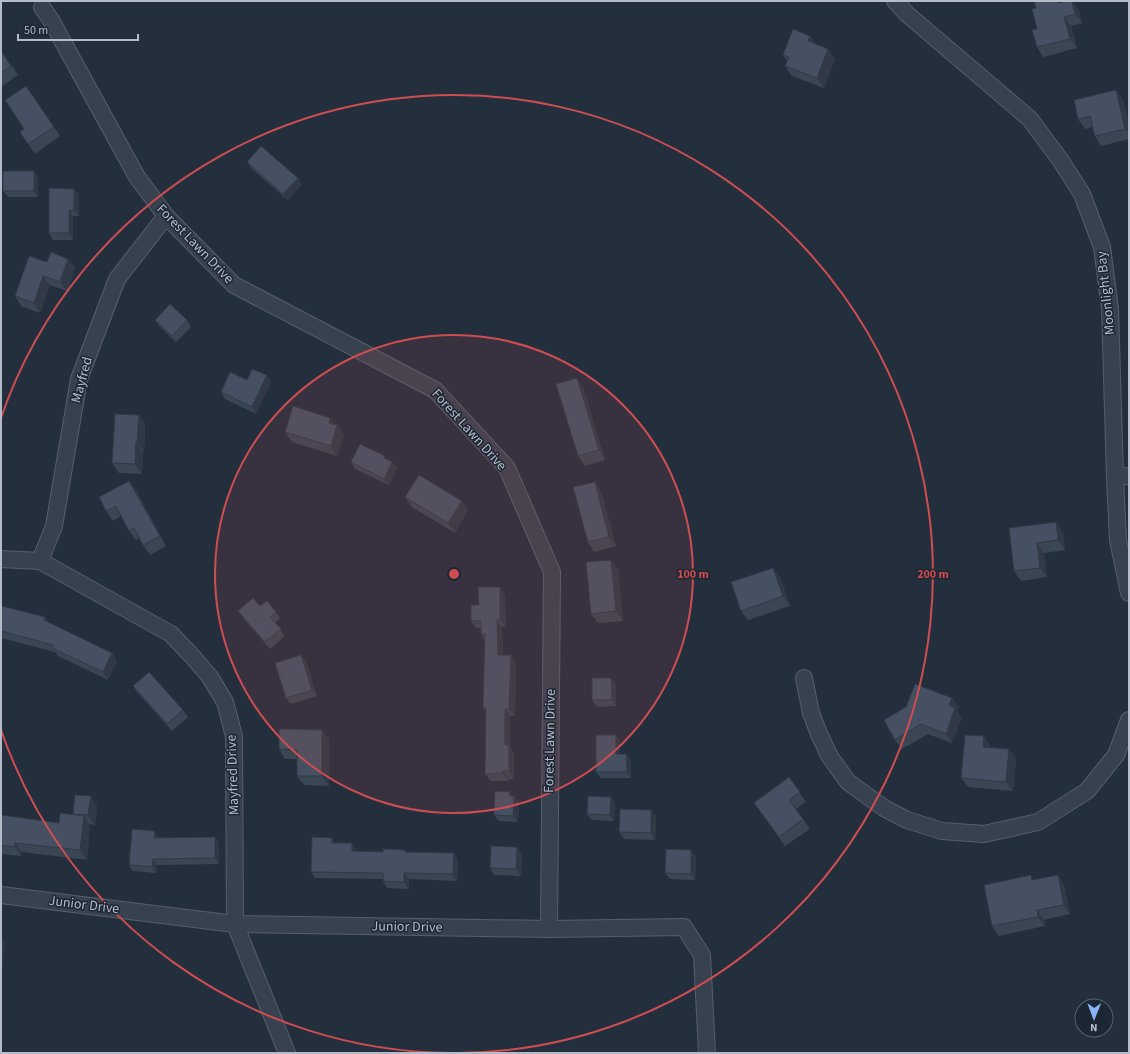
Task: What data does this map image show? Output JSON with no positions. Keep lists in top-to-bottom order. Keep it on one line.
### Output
{"streets":{"street":["Forest Lawn Drive","Moonlight Bay","Mayfred","Mayfred Drive","Junior Drive"]},"crossings":[["Forest Lawn Drive","Mayfred"],["Forest Lawn Drive","Junior Drive"],["Mayfred","Mayfred Drive"],["Mayfred Drive","Junior Drive"]],"scale_bar":"50 m","north":"bottom","rings":["100 m","200 m"]}
